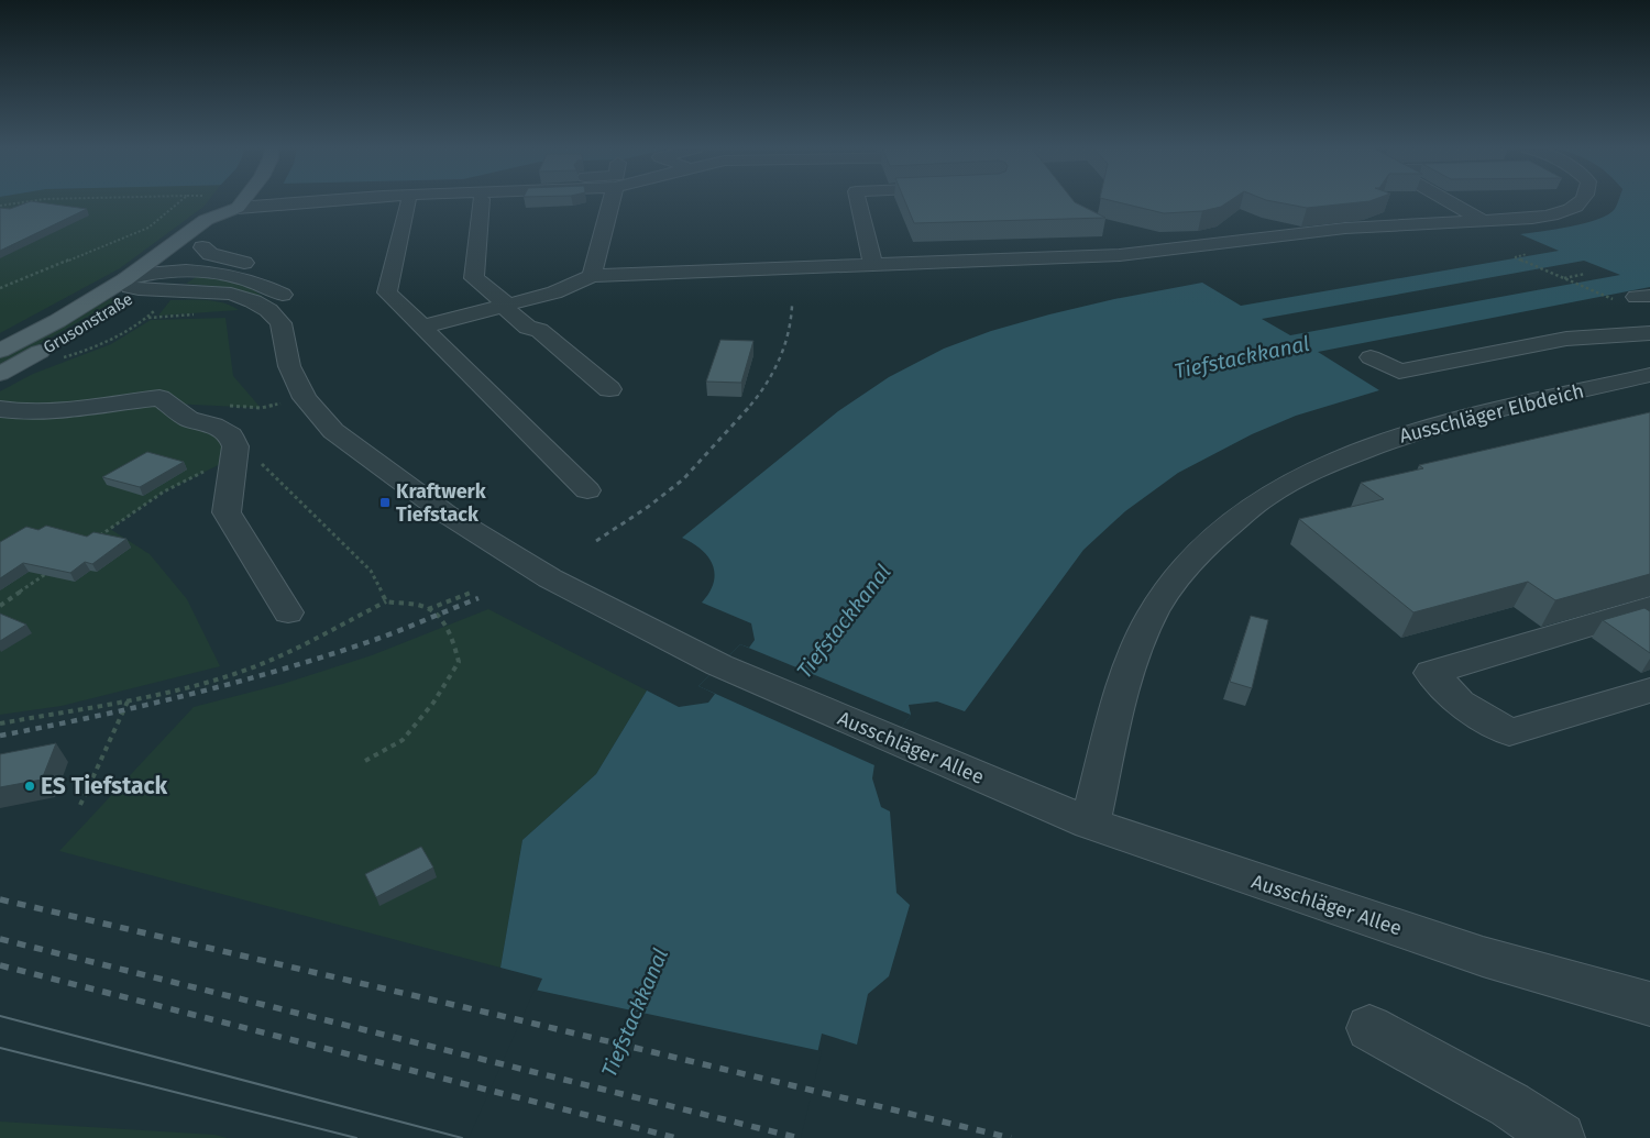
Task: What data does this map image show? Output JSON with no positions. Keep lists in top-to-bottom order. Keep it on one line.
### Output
{"streets":{"main road":["Grusonstraße"],"street":["Ausschläger Elbdeich","Ausschläger Allee"]},"crossings":[["Ausschläger Elbdeich","Ausschläger Allee"]],"water":["Tiefstackkanal"],"places":{"transit":["Kraftwerk Tiefstack"],"other":["ES Tiefstack"]}}
